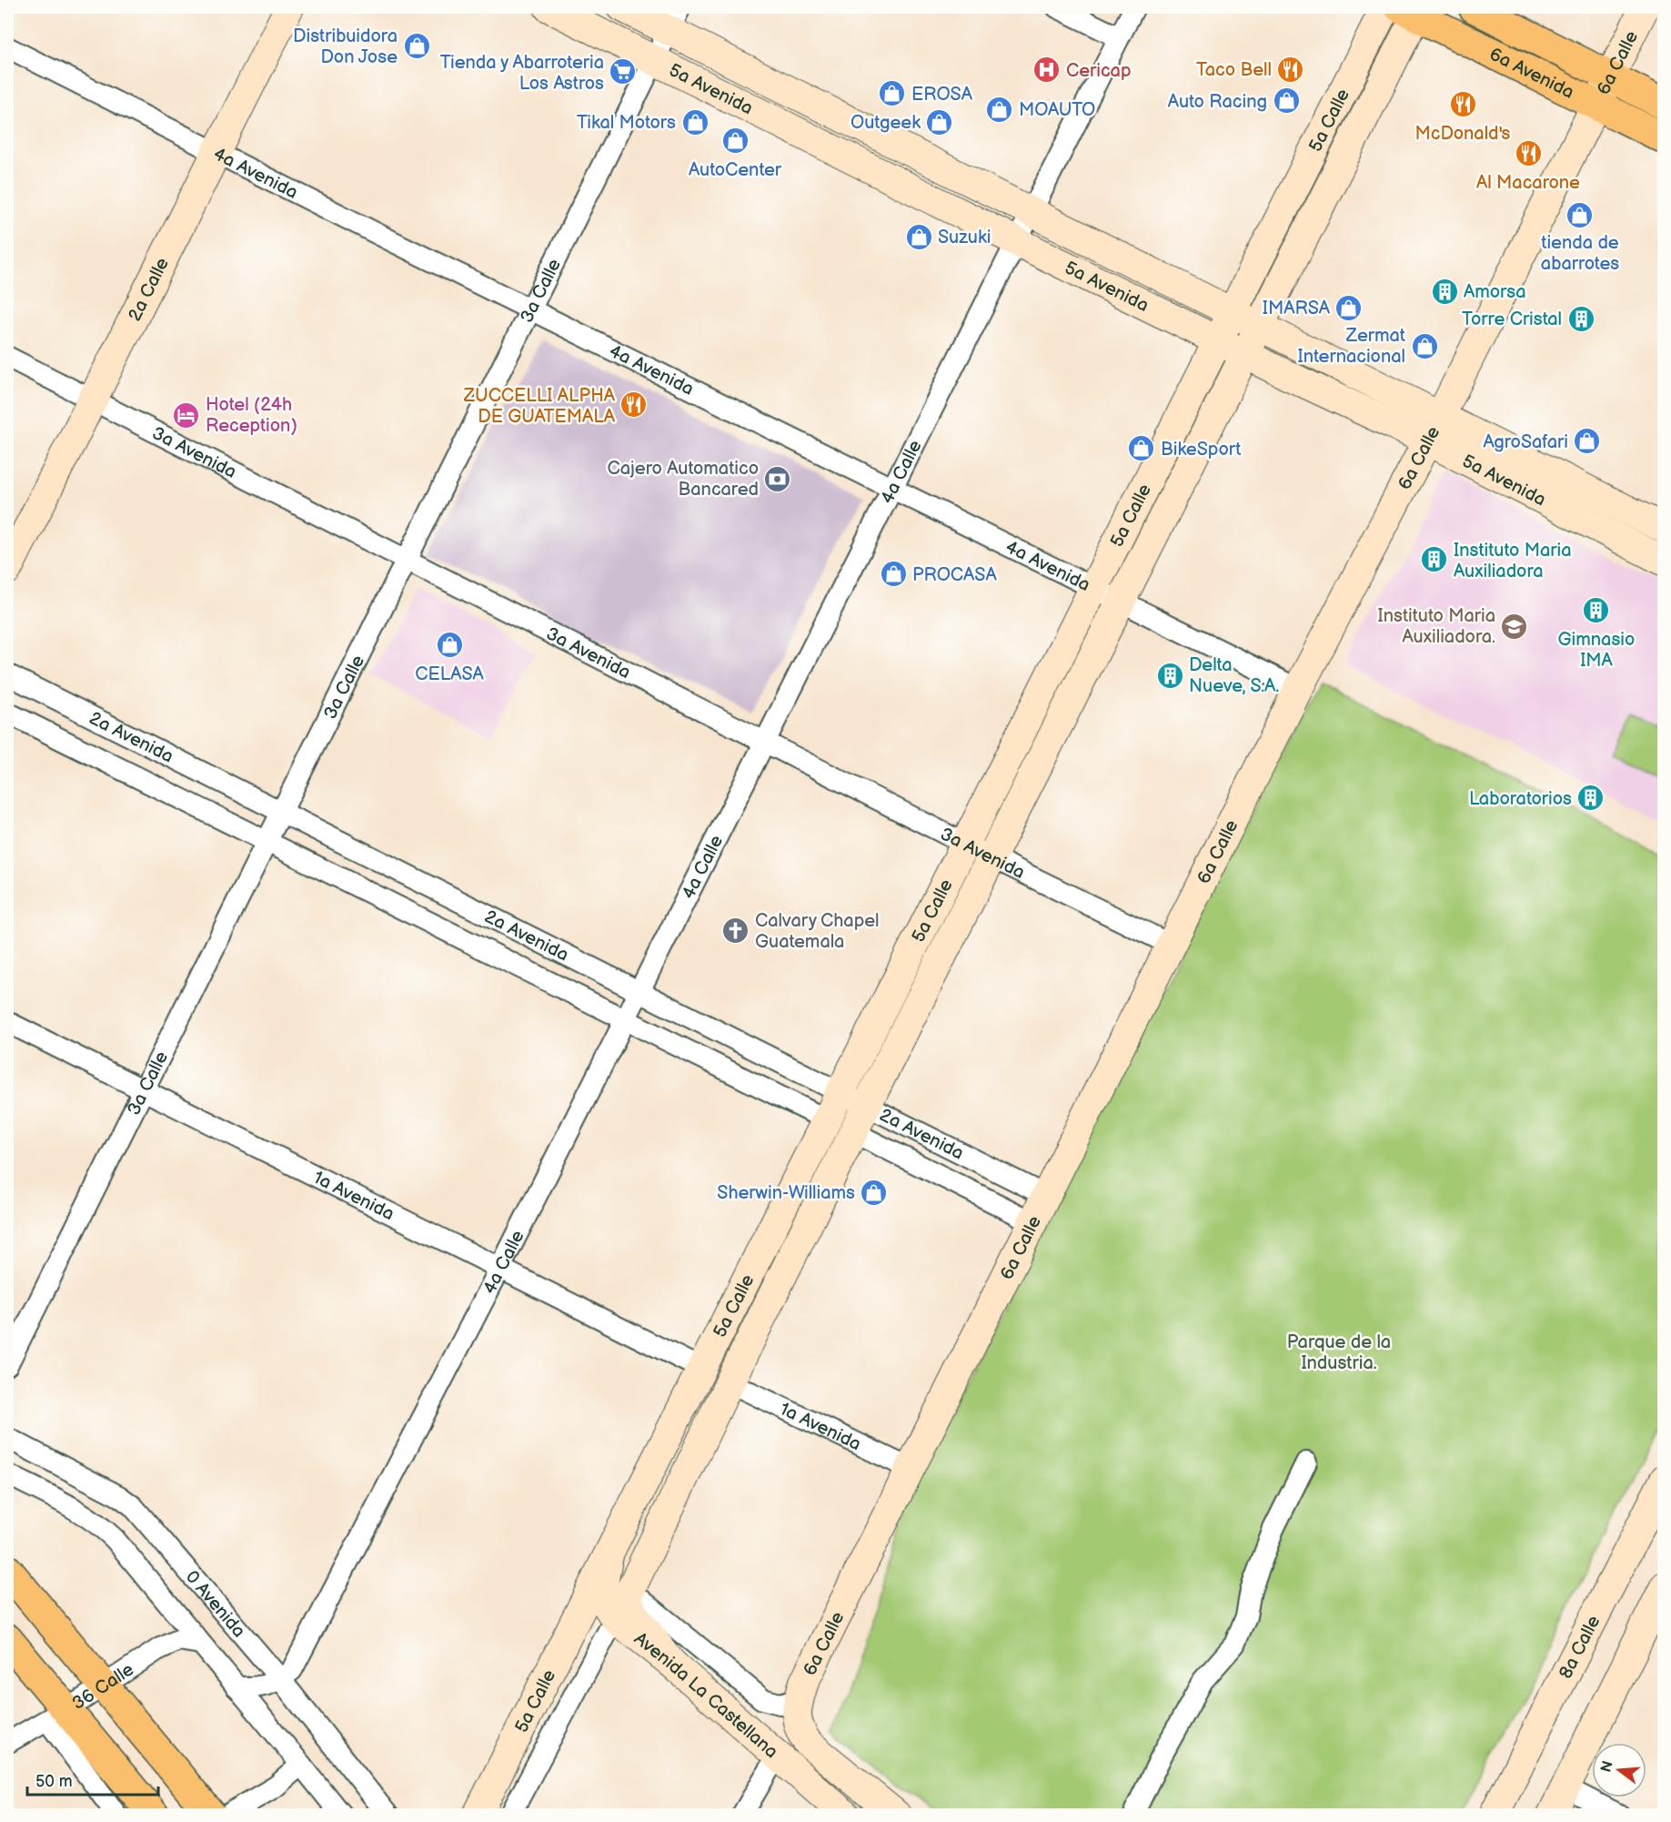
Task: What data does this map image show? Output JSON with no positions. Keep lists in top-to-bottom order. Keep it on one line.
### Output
{"streets":{"main road":["6a Calle","6a Avenida","5a Avenida","5a Calle","2a Calle","8a Calle","Avenida La Castellana"],"street":["4a Avenida","3a Calle","3a Avenida","4a Calle","2a Avenida","1a Avenida","0 Avenida","36 Calle"]},"crossings":[["6a Calle","6a Avenida"],["6a Calle","5a Avenida"],["6a Calle","4a Avenida"],["6a Calle","3a Avenida"],["6a Calle","2a Avenida"],["6a Calle","1a Avenida"],["6a Calle","Avenida La Castellana"],["6a Avenida","5a Calle"],["5a Avenida","5a Calle"],["5a Avenida","3a Calle"],["5a Avenida","4a Calle"],["5a Calle","4a Avenida"],["5a Calle","3a Avenida"],["5a Calle","2a Avenida"],["5a Calle","1a Avenida"],["5a Calle","Avenida La Castellana"],["4a Avenida","2a Calle"],["4a Avenida","3a Calle"],["4a Avenida","4a Calle"],["2a Calle","3a Avenida"],["3a Calle","3a Avenida"],["3a Calle","2a Avenida"],["3a Calle","1a Avenida"],["3a Avenida","4a Calle"],["4a Calle","2a Avenida"],["4a Calle","1a Avenida"],["4a Calle","0 Avenida"]],"parks":["Parque de la Industria."],"places":{"shop":["Distribuidora Don Jose","EROSA","Auto Racing","MOAUTO","Tikal Motors","Outgeek","AutoCenter","tienda de abarrotes","Suzuki","IMARSA","Zermat Internacional","AgroSafari","BikeSport","PROCASA","CELASA","Sherwin-Williams"],"restaurant":["Taco Bell","McDonald's","Al Macarone","ZUCCELLI ALPHA DE GUATEMALA"],"hospital":["Cericap"],"supermarket":["Tienda y Abarroteria Los Astros"],"building":["Amorsa","Torre Cristal","Instituto Maria Auxiliadora","Gimnasio IMA","Delta Nueve, S.A.","Laboratorios"],"hotel":["Hotel (24h Reception)"],"bank":["Cajero Automatico Bancared"],"school or university":["Instituto Maria Auxiliadora."],"church":["Calvary Chapel Guatemala"]},"scale_bar":"50 m","north":"left"}
